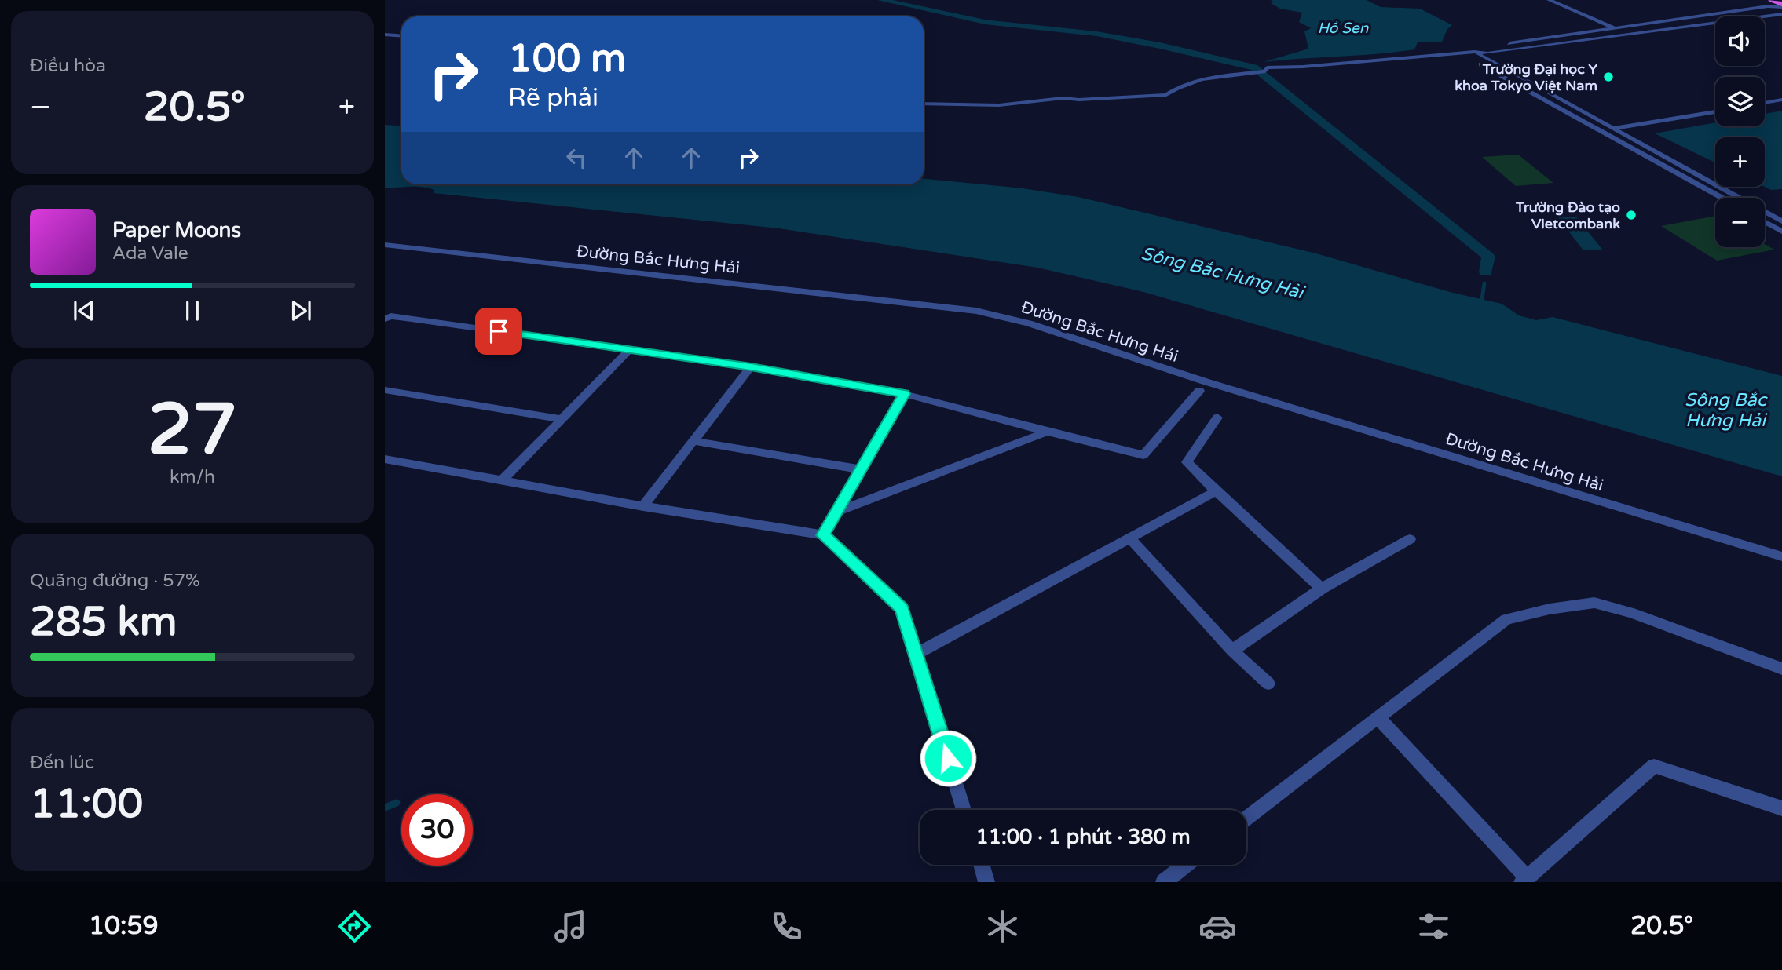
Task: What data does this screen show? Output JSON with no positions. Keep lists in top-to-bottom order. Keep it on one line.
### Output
{"streets":{"street":["Đường Bắc Hưng Hải"]},"water":["Hồ Sen","Sông Bắc Hưng Hải"],"places":["Trường Đại học Y khoa Tokyo Việt Nam","Trường Đào tạo Vietcombank"],"page":{"tile":["Điều hòa",["27","km/h"],["Quãng đường · 57%","285 km"],["Đến lúc","11:00"]],"map_buttons":["+","−"],"turn":["100 m","Rẽ phải"],"heat":["−","20.5°","+"],"song":["Paper Moons","Ada Vale"],"limit":"30","trip":"11:00 · 1 phút · 380 m","tabs":["10:59","20.5°"]}}
